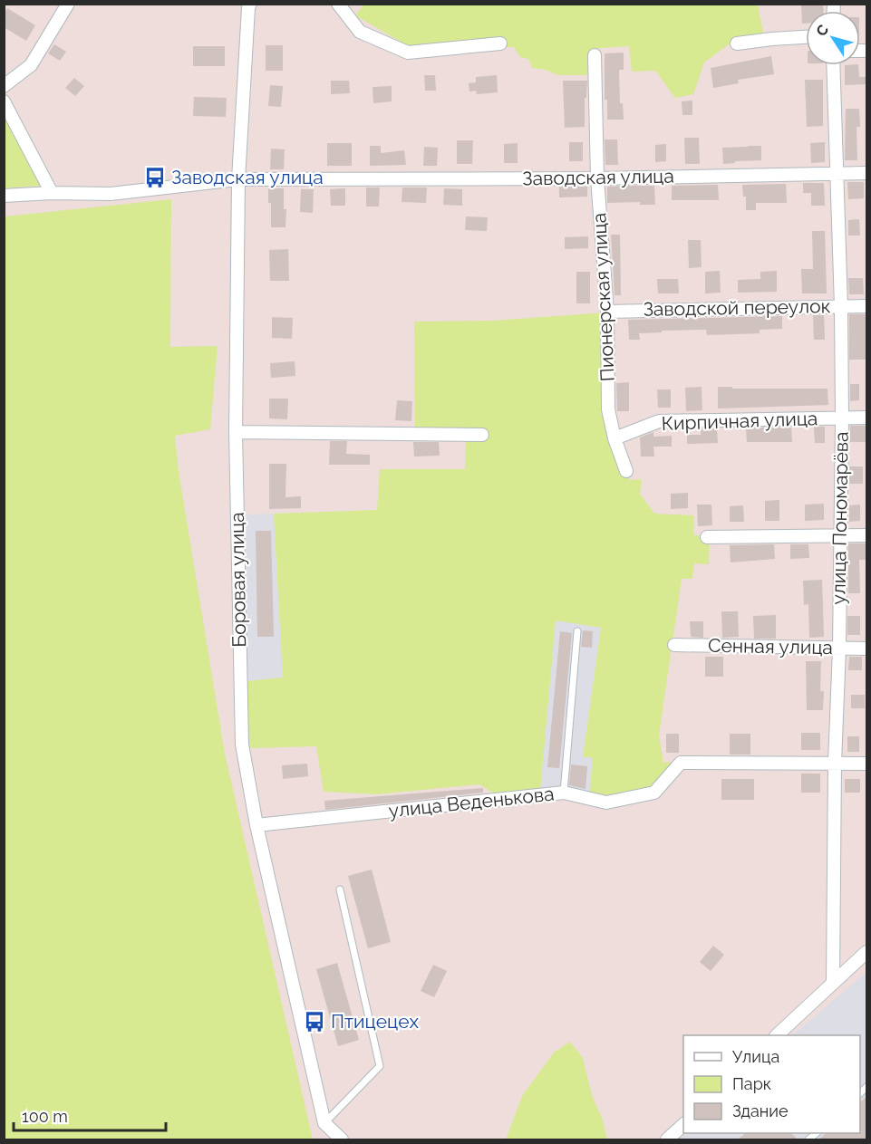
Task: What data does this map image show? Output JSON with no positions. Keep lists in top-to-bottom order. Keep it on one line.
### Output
{"streets":{"street":["Заводская улица","Пионерская улица","Заводской переулок","Кирпичная улица","улица Пономарёва","Боровая улица","Сенная улица","улица Веденькова"]},"crossings":[["Заводская улица","Пионерская улица"],["Заводская улица","улица Пономарёва"],["Заводская улица","Боровая улица"],["Пионерская улица","Заводской переулок"],["Пионерская улица","Кирпичная улица"],["Заводской переулок","улица Пономарёва"],["Кирпичная улица","улица Пономарёва"],["улица Пономарёва","Сенная улица"],["улица Пономарёва","улица Веденькова"],["Боровая улица","улица Веденькова"]],"places":{"bus stop":["Заводская улица","Птицецех"]},"legend":["Улица","Парк","Здание"],"scale_bar":"100 m","north":"top left"}
